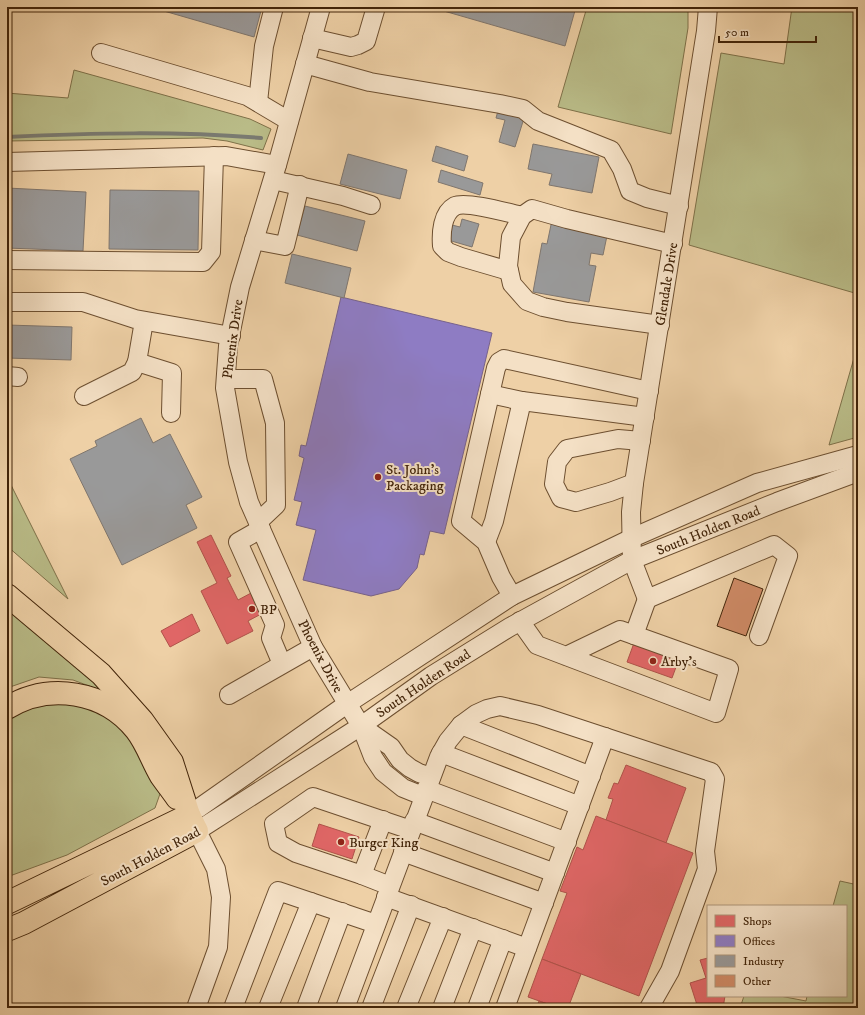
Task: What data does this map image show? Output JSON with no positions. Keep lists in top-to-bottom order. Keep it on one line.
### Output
{"streets":{"main road":["South Holden Road"],"street":["Glendale Drive","Phoenix Drive"]},"crossings":[["Glendale Drive","South Holden Road"],["Phoenix Drive","South Holden Road"]],"places":["St. John's Packaging","BP","Arby's","Burger King"],"legend":["Shops","Offices","Industry","Other"],"scale_bar":"50 m"}
